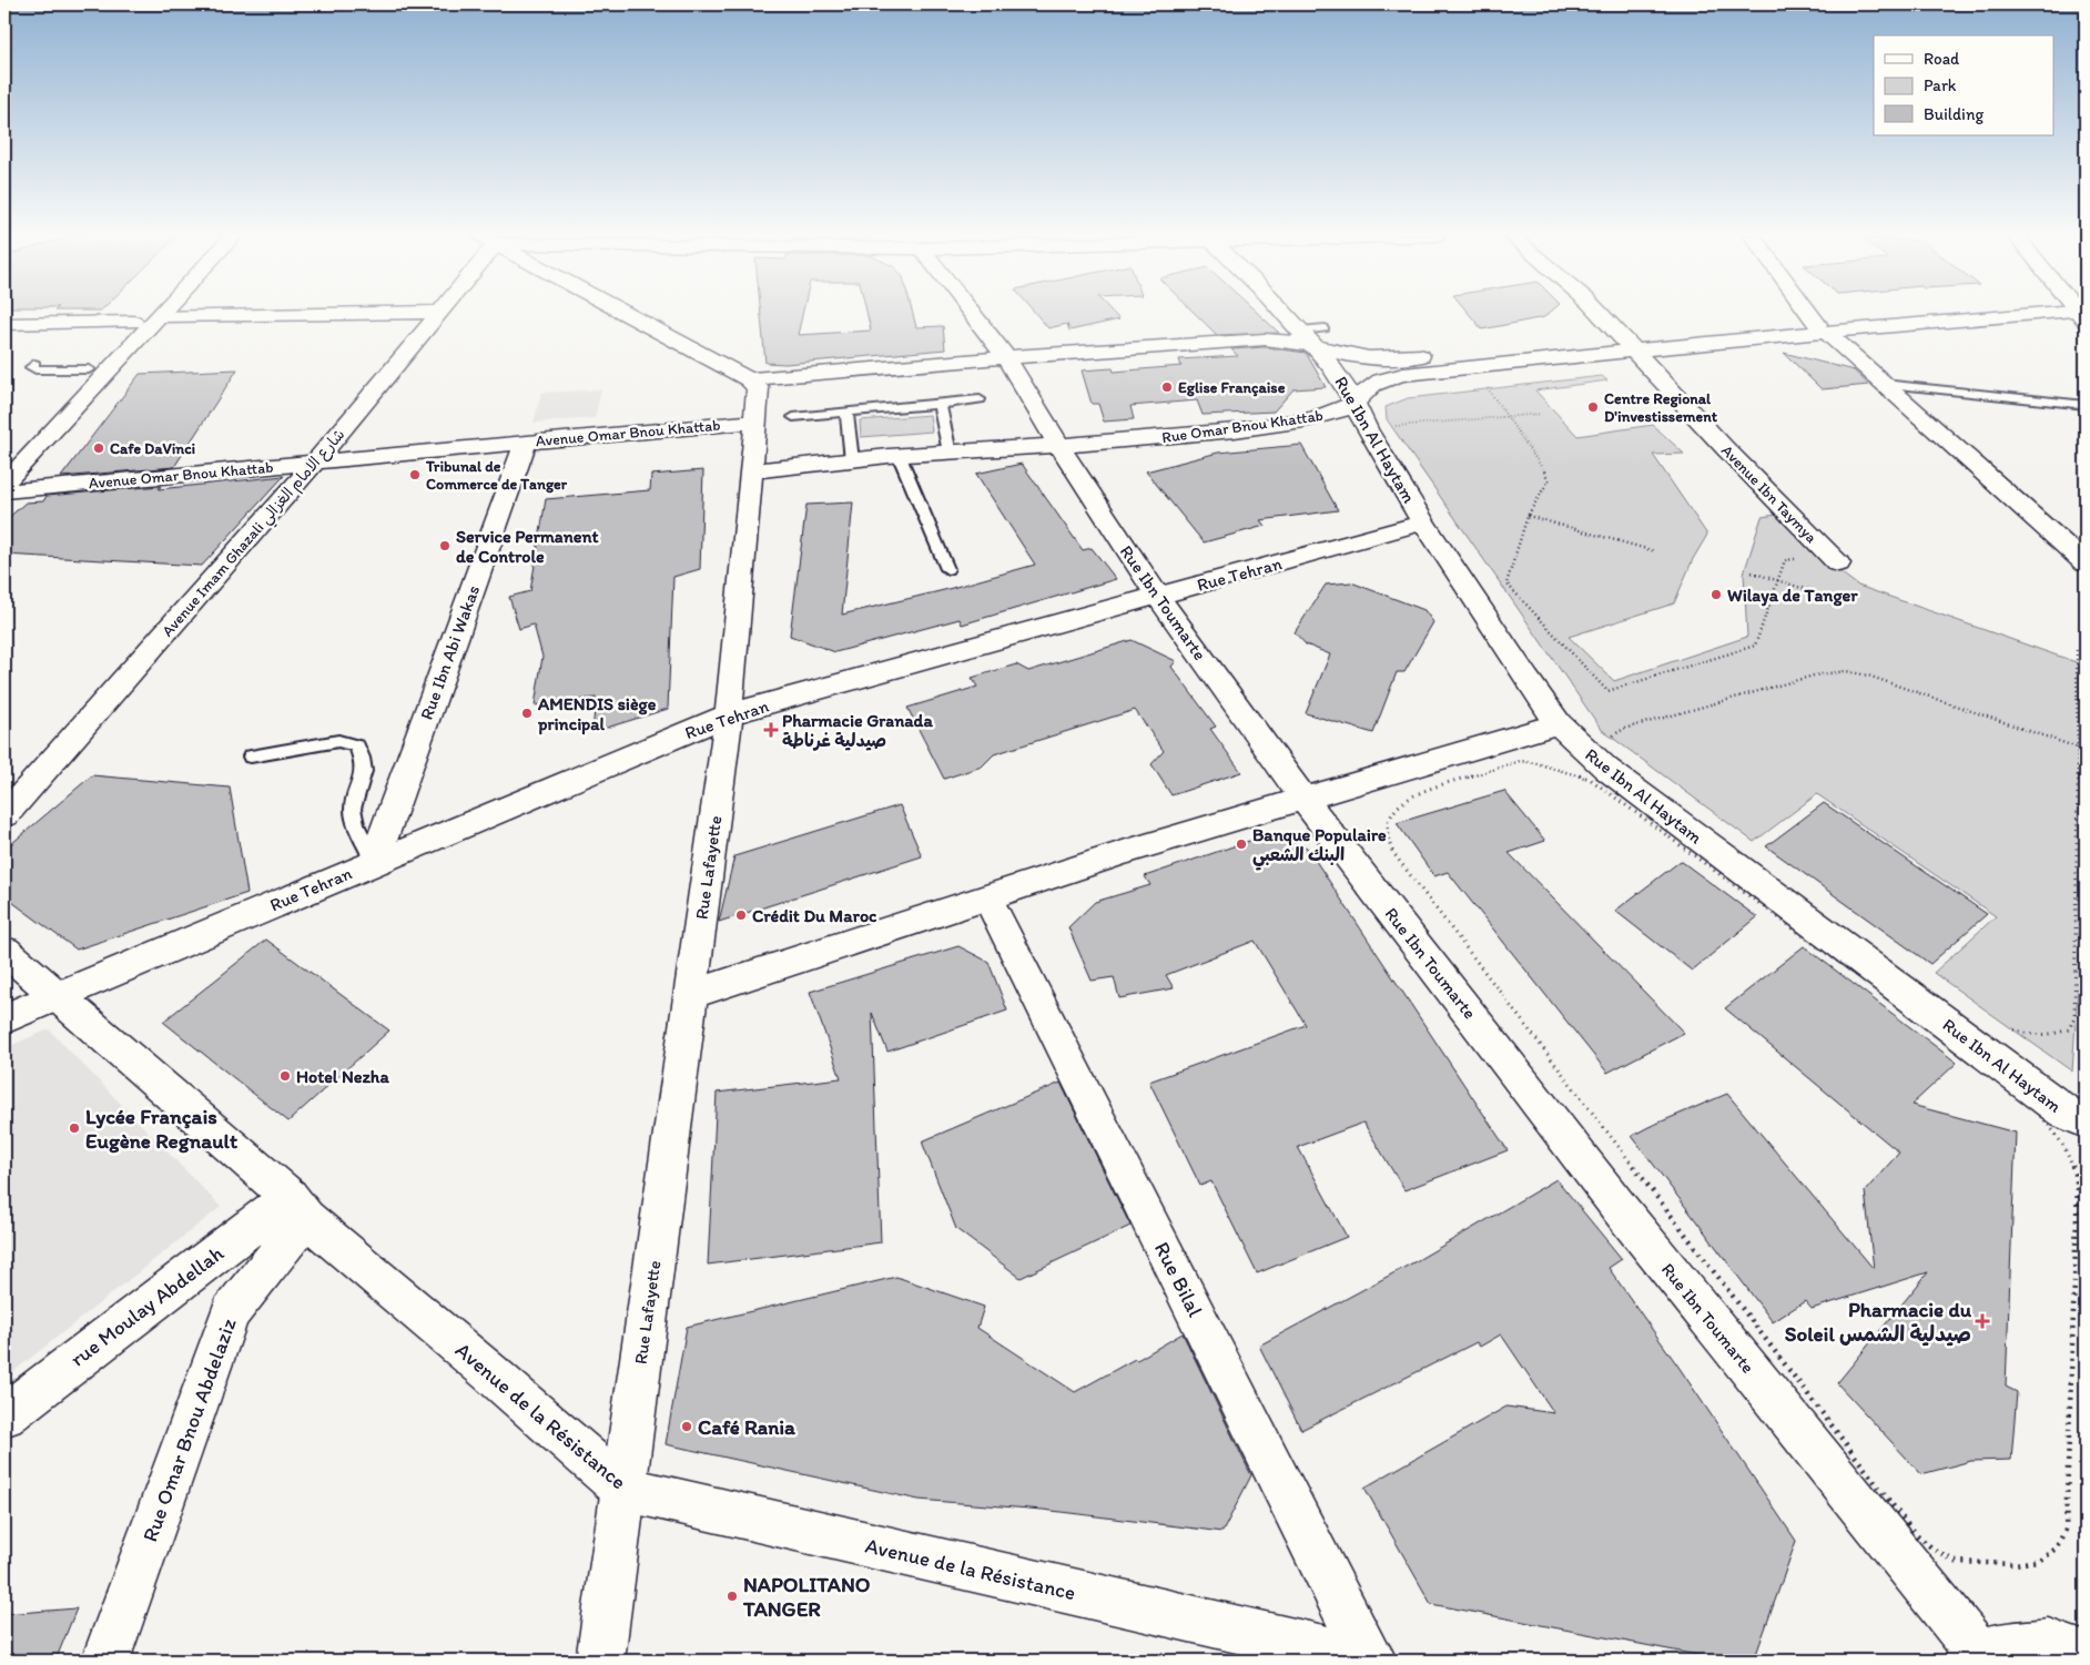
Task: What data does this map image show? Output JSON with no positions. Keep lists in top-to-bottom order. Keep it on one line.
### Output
{"streets":{"street":["Rue Omar Bnou Khattab","Avenue Omar Bnou Khattab","Rue Ibn Al Haytam","Avenue Ibn Taymya","Avenue Imam Ghazali شارع الامام الغزالي","Rue Tehran","Rue Ibn Toumarte","Rue Ibn Abi Wakas","Rue Lafayette","Rue Bilal","rue Moulay Abdellah","Avenue de la Résistance","Rue Omar Bnou Abdelaziz"]},"crossings":[["Rue Omar Bnou Khattab","Rue Ibn Al Haytam"],["Rue Omar Bnou Khattab","Avenue Ibn Taymya"],["Rue Omar Bnou Khattab","Rue Ibn Toumarte"],["Rue Omar Bnou Khattab","Rue Lafayette"],["Avenue Omar Bnou Khattab","Avenue Imam Ghazali شارع الامام الغزالي"],["Avenue Omar Bnou Khattab","Rue Ibn Abi Wakas"],["Avenue Omar Bnou Khattab","Rue Lafayette"],["Rue Ibn Al Haytam","Rue Tehran"],["Rue Tehran","Rue Ibn Toumarte"],["Rue Tehran","Rue Ibn Abi Wakas"],["Rue Tehran","Rue Lafayette"],["Rue Tehran","Avenue de la Résistance"],["Rue Lafayette","Avenue de la Résistance"],["Rue Bilal","Avenue de la Résistance"],["rue Moulay Abdellah","Avenue de la Résistance"],["rue Moulay Abdellah","Rue Omar Bnou Abdelaziz"],["Avenue de la Résistance","Rue Omar Bnou Abdelaziz"]],"places":{"other":["Eglise Française","Centre Regional D'investissement","Cafe DaVinci","Tribunal de Commerce de Tanger","Service Permanent de Controle","Wilaya de Tanger","AMENDIS siège principal","Banque Populaire البنك الشعبي","Crédit Du Maroc","Hotel Nezha","Lycée Français Eugène Regnault","Café Rania","NAPOLITANO TANGER"],"health":["Pharmacie Granada صيدلية غرناطة","Pharmacie du Soleil صيدلية الشمس"]},"legend":["Road","Park","Building"]}
